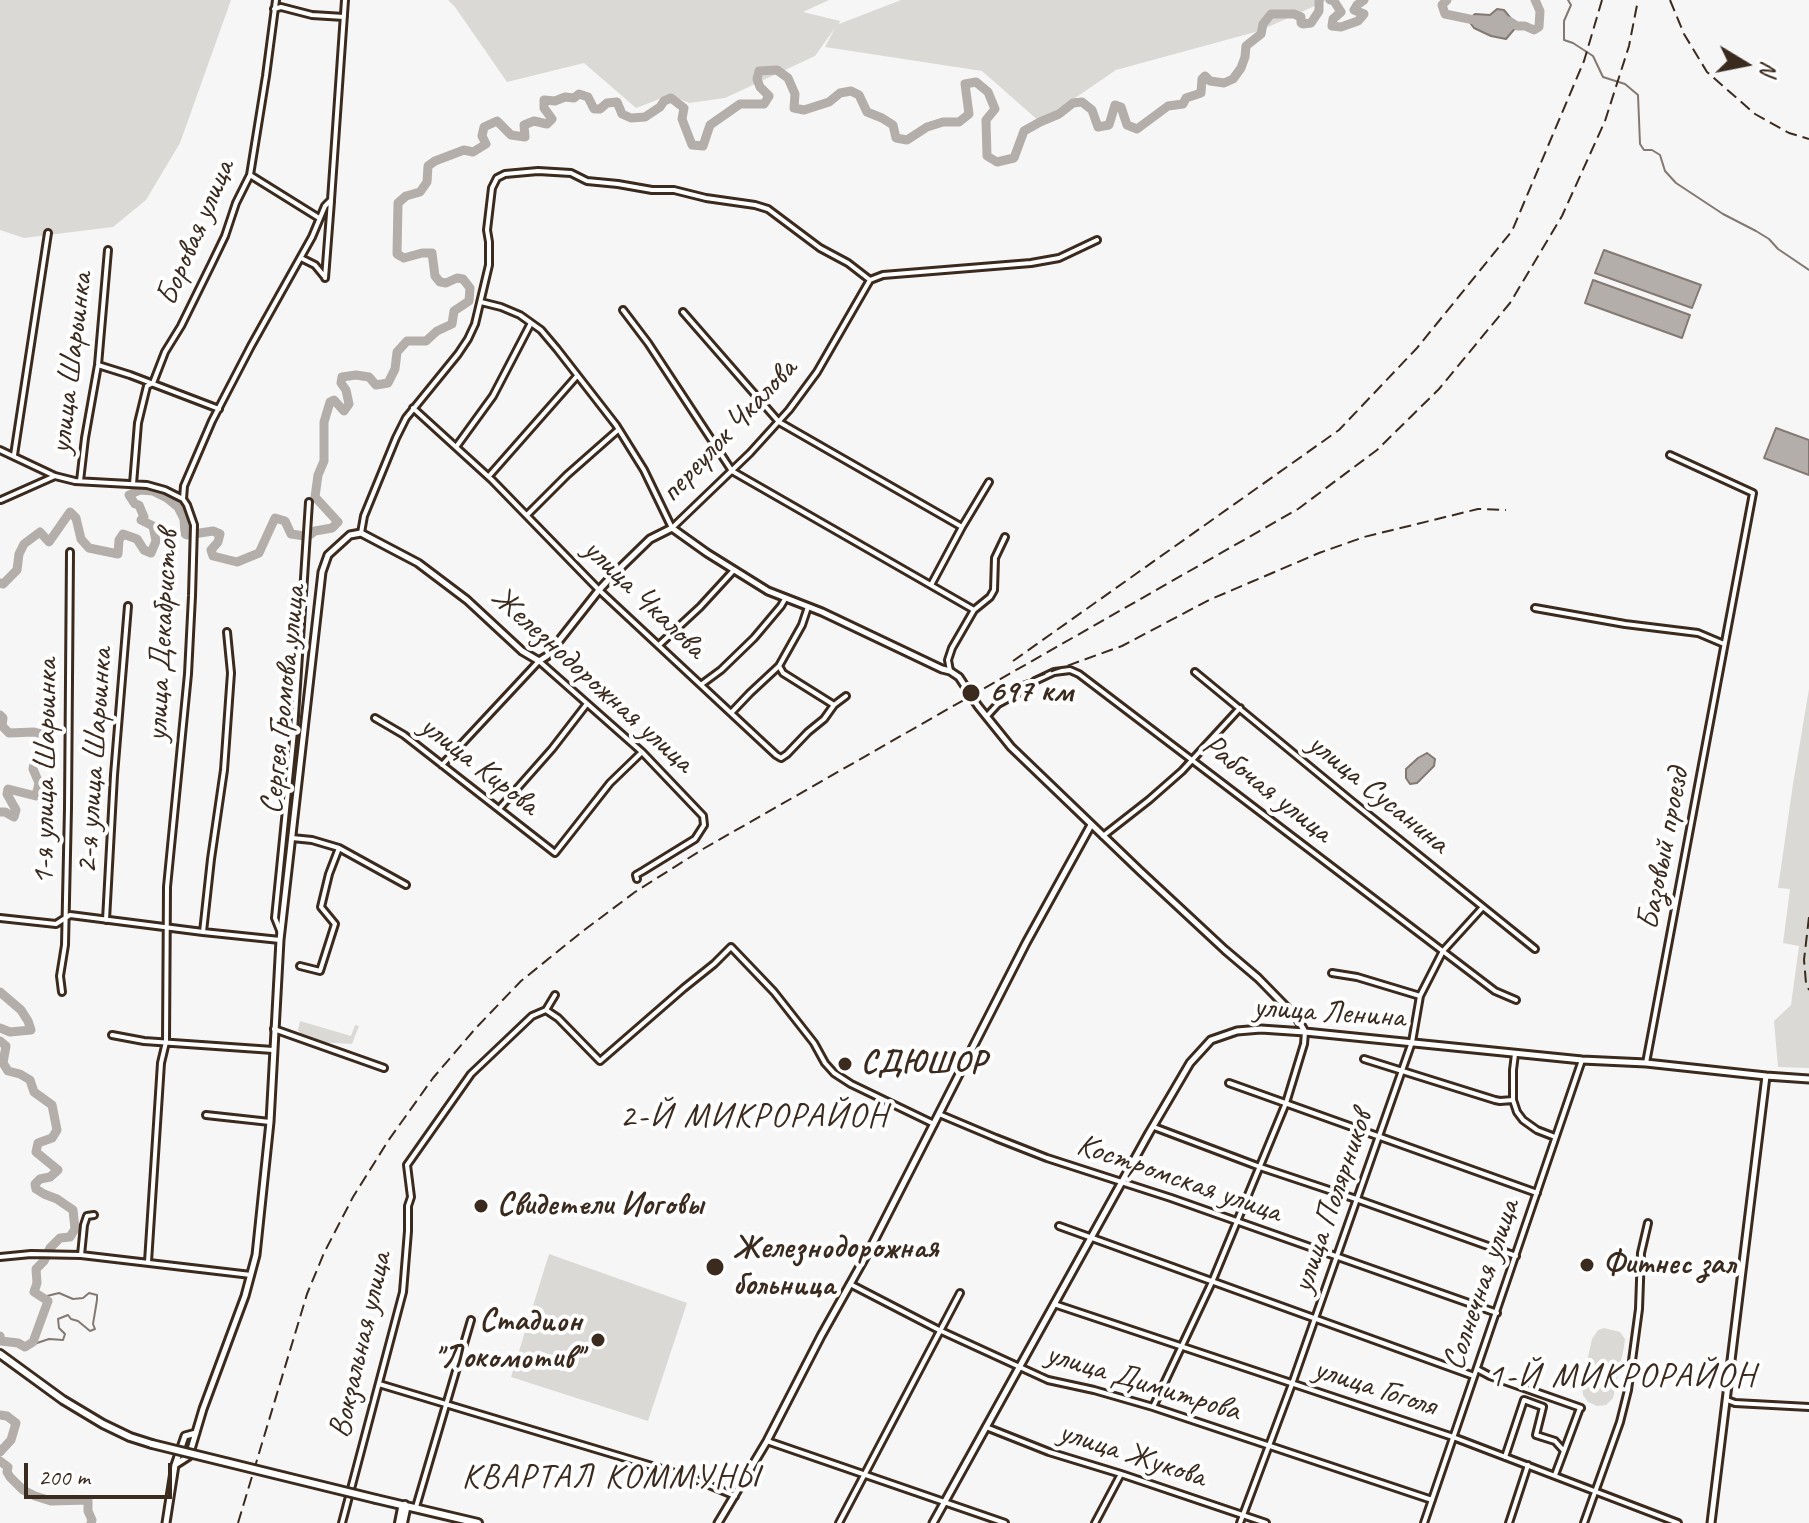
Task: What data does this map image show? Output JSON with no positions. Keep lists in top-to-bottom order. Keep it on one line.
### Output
{"streets":{"street":["Боровая улица","улица Шарьинка","переулок Чкалова","улица Чкалова","улица Декабристов","Железнодорожная улица","Сергея Громова улица","2-я улица Шарьинка","улица Кирова","1-я улица Шарьинка","Рабочая улица","улица Сусанина","Базовый проезд","улица Ленина","Костромская улица","улица Полярников","Солнечная улица","Вокзальная улица","улица Димитрова","улица Гоголя","улица Жукова"]},"crossings":[["переулок Чкалова","улица Чкалова"],["переулок Чкалова","Железнодорожная улица"],["переулок Чкалова","улица Кирова"],["Железнодорожная улица","Сергея Громова улица"],["Железнодорожная улица","улица Кирова"],["Рабочая улица","улица Полярников"],["улица Сусанина","улица Полярников"],["Базовый проезд","улица Ленина"],["улица Ленина","Костромская улица"],["улица Ленина","улица Полярников"],["улица Ленина","Солнечная улица"],["улица Ленина","улица Димитрова"],["улица Ленина","улица Гоголя"],["улица Ленина","улица Жукова"],["Костромская улица","улица Полярников"],["Костромская улица","Солнечная улица"],["улица Полярников","улица Димитрова"],["улица Полярников","улица Гоголя"],["улица Полярников","улица Жукова"],["Солнечная улица","улица Димитрова"],["Солнечная улица","улица Гоголя"]],"districts":["2-Й МИКРОРАЙОН","1-Й МИКРОРАЙОН","КВАРТАЛ КОММУНЫ"],"places":["697 км","СДЮШОР","Свидетели Иоговы","Фитнес зал","Железнодорожная больница","Стадион \"Локомотив\""],"scale_bar":"200 m","north":"right"}
